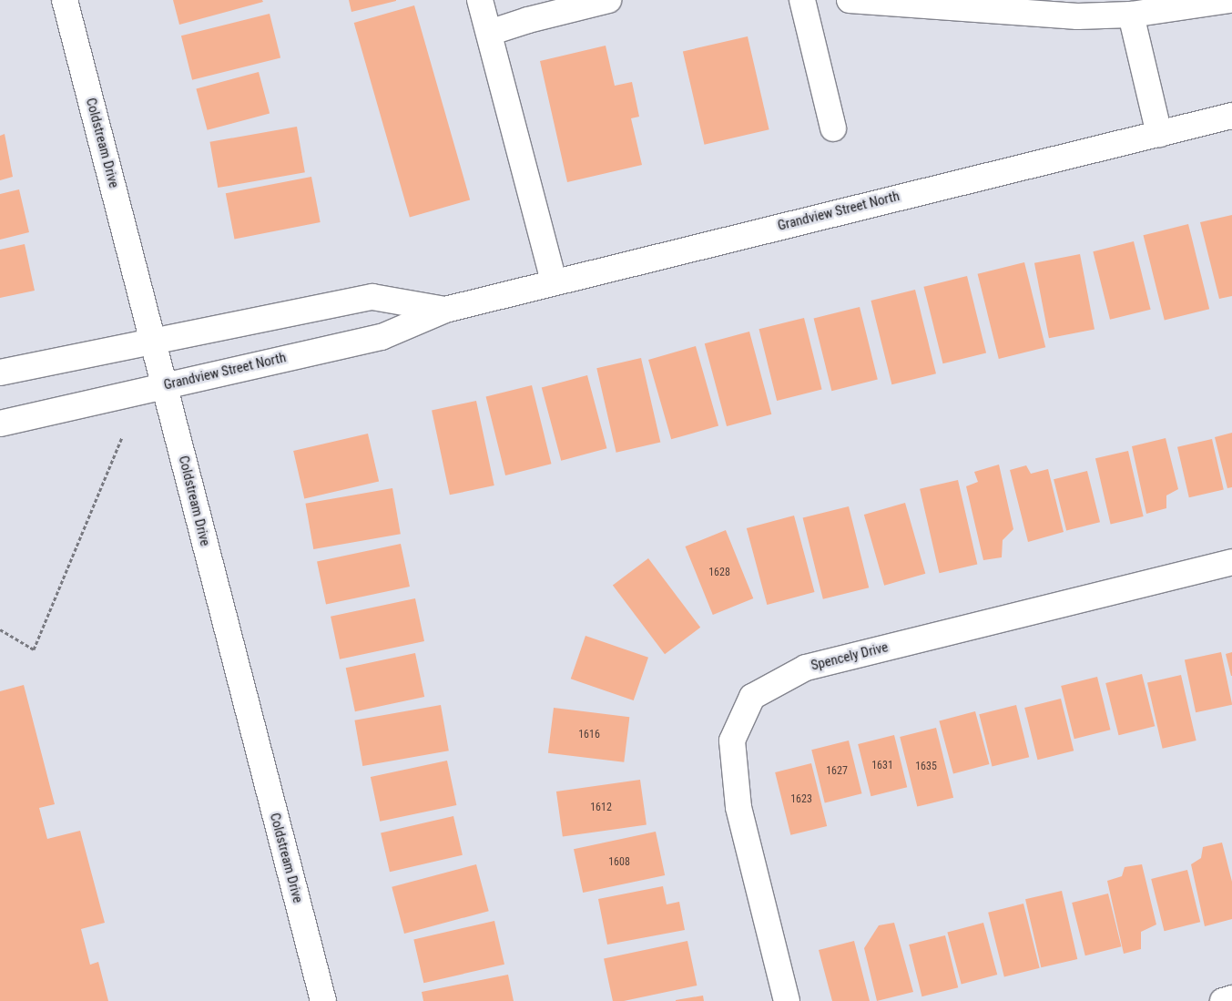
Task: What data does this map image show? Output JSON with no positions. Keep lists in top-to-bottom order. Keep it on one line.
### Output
{"streets":{"street":["Coldstream Drive","Grandview Street North","Spencely Drive"]},"crossings":[["Coldstream Drive","Grandview Street North"]],"house_numbers":["1628","1616","1631","1635","1627","1623","1612","1608"]}
